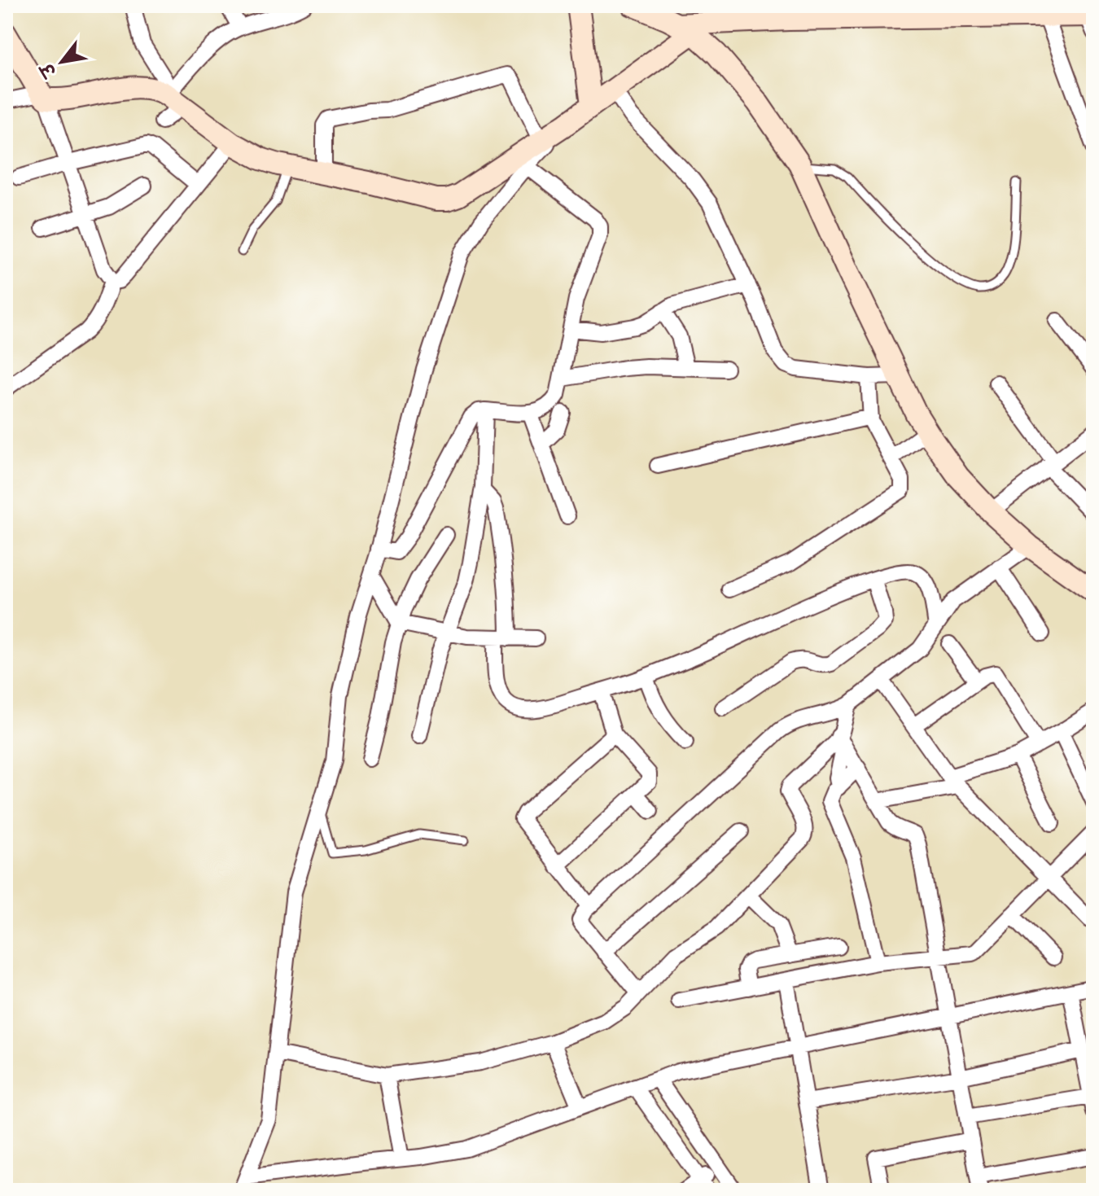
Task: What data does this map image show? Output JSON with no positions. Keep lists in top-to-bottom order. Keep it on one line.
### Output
{"north":"bottom left"}
